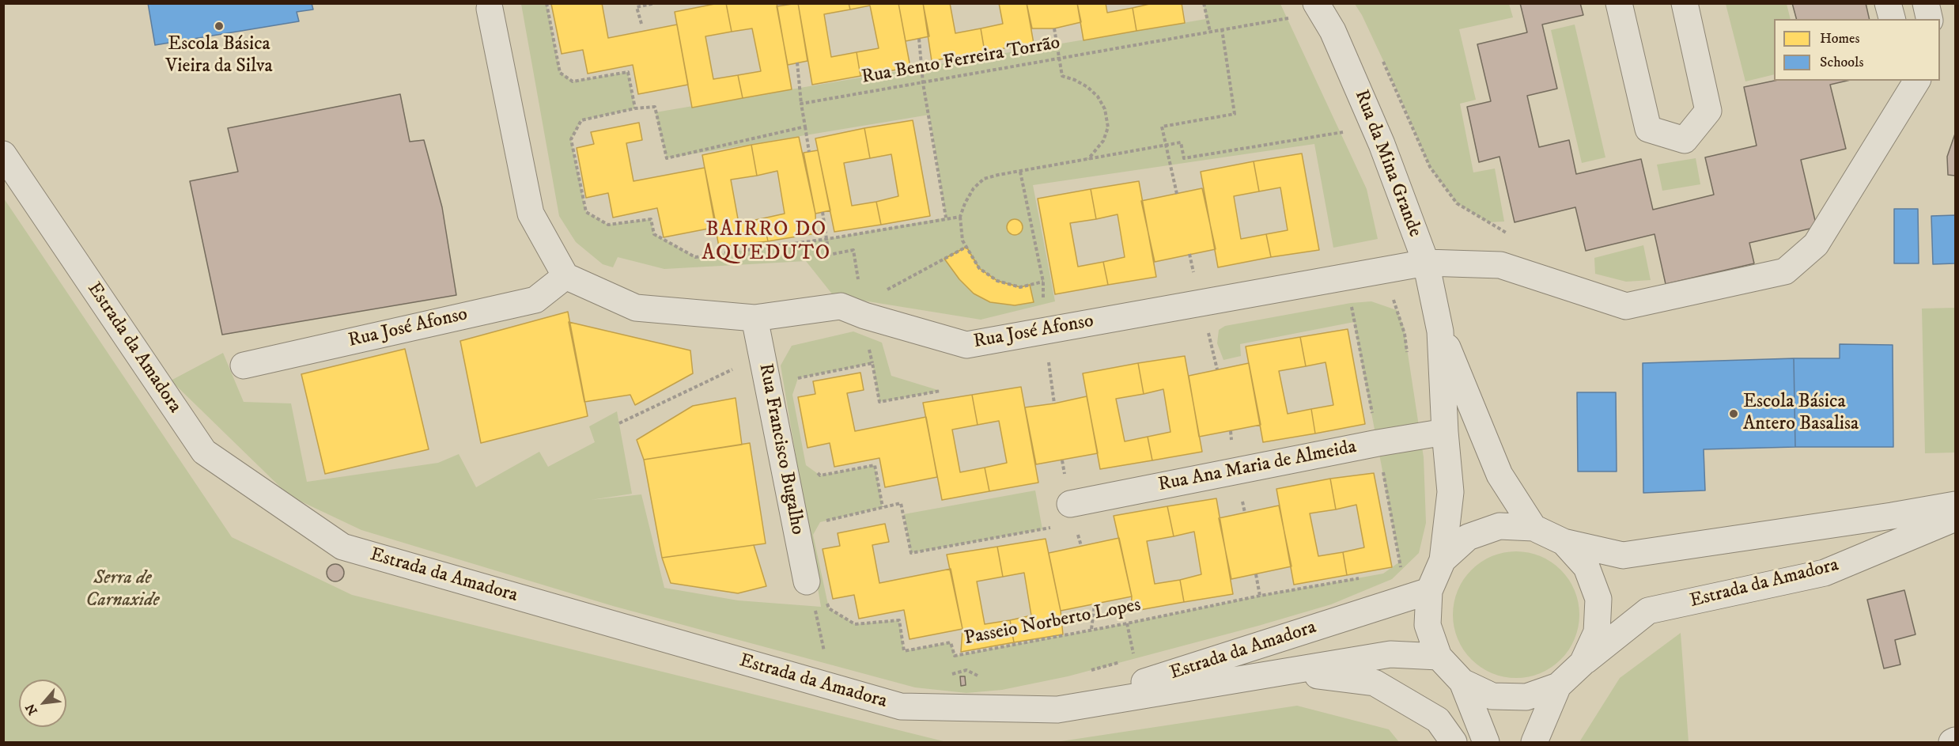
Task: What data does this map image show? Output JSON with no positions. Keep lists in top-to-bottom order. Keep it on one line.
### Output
{"streets":{"street":["Rua da Mina Grande","Rua José Afonso","Estrada da Amadora","Rua Francisco Bugalho","Rua Ana Maria de Almeida"],"path":["Rua Bento Ferreira Torrão","Passeio Norberto Lopes"]},"crossings":[["Rua da Mina Grande","Rua José Afonso"],["Rua José Afonso","Rua Francisco Bugalho"]],"districts":["BAIRRO DO AQUEDUTO"],"parks":["Serra de Carnaxide"],"places":["Escola Básica Vieira da Silva","Escola Básica Antero Basalisa"],"legend":["Homes","Schools"],"north":"bottom left"}
